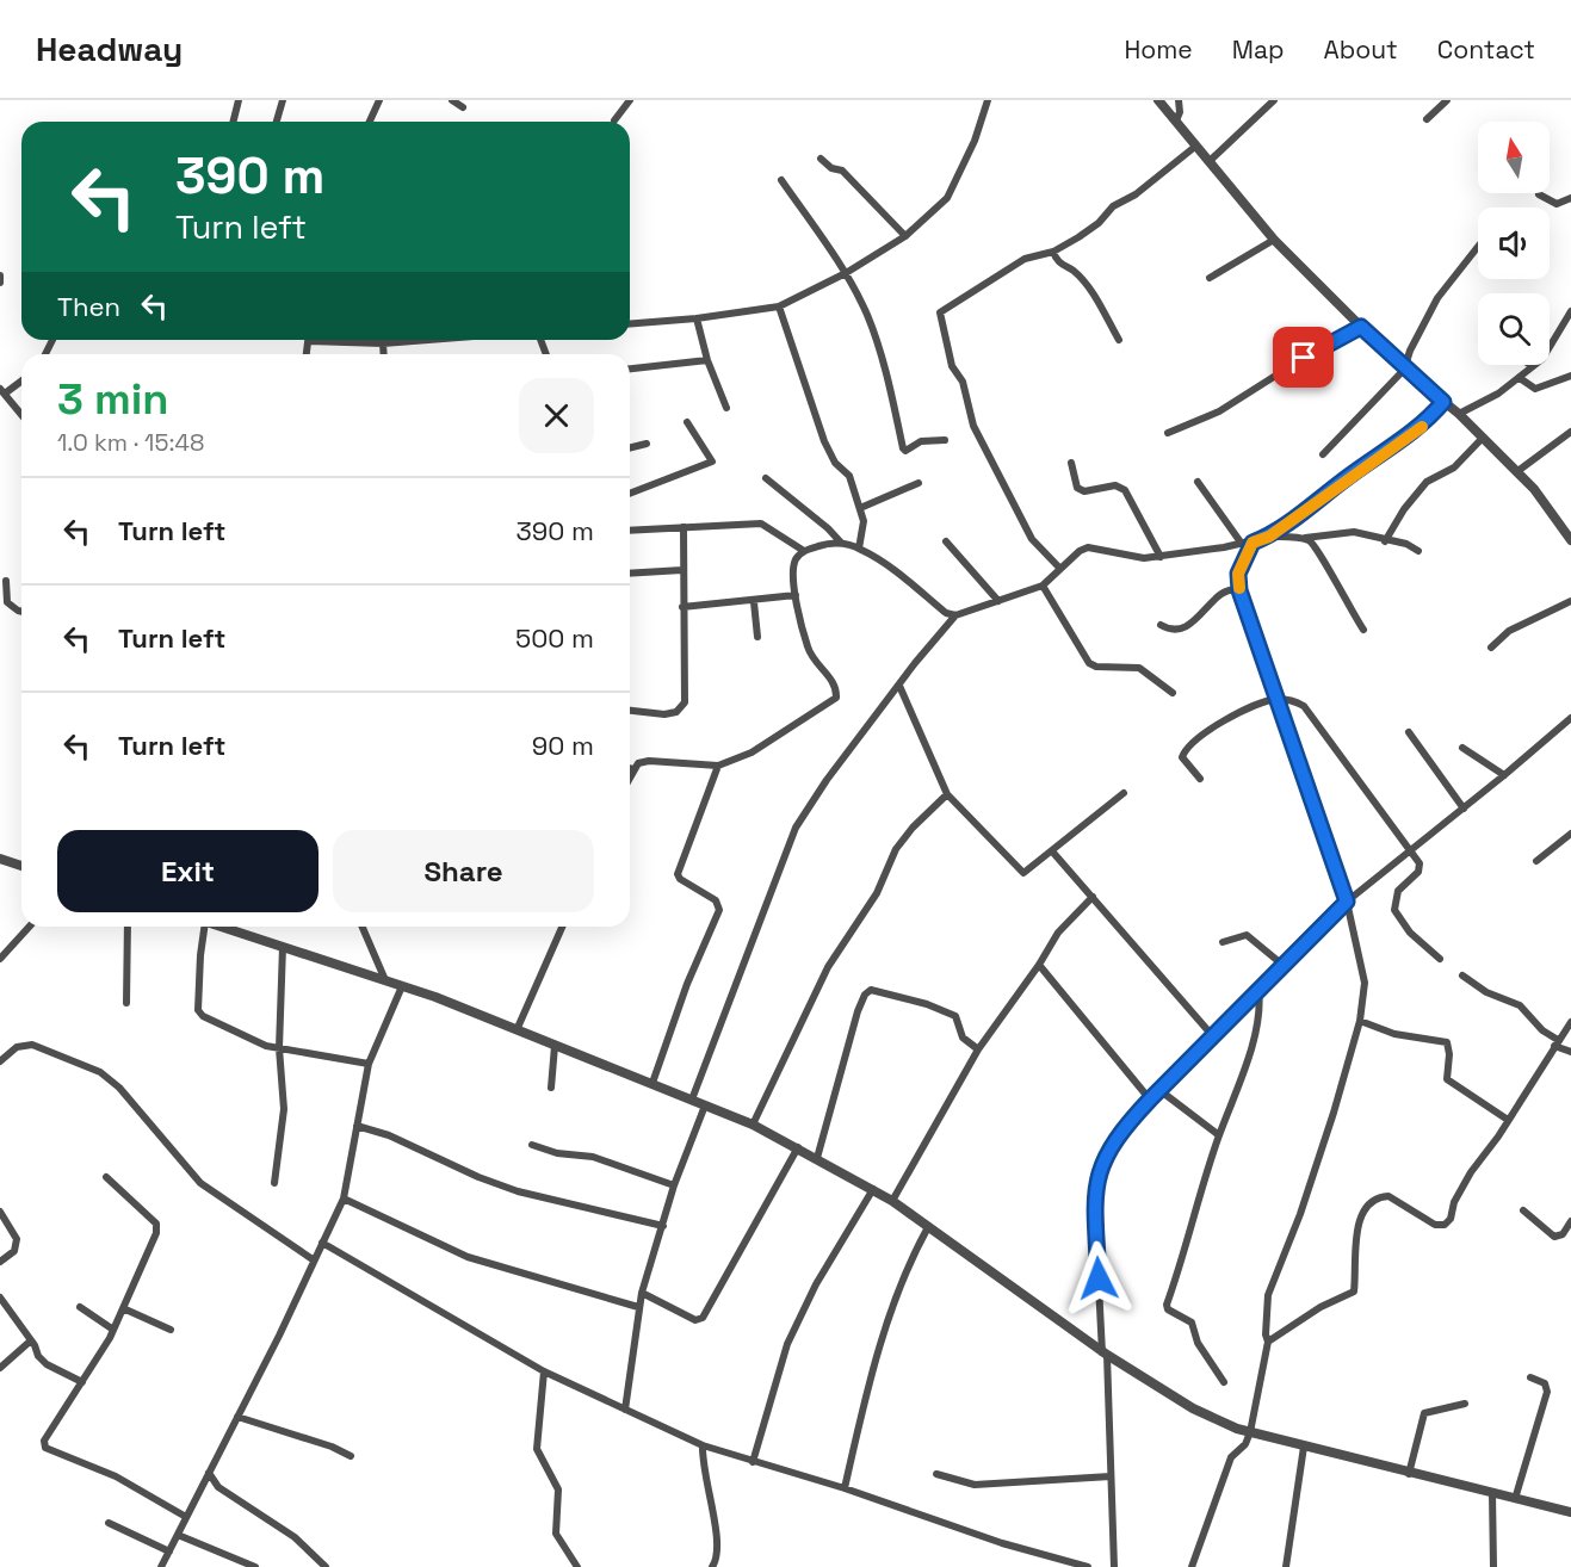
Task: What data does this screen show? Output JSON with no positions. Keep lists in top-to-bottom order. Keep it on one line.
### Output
{"north":"top","page":{"header":"Headway","nav":["Home","Map","About","Contact"],"turn":["390 m","Turn left"],"then":"Then","heading":["3 min","1.0 km · 15:48"],"list":[{"name":"Turn left","value":"390 m"},{"name":"Turn left","value":"500 m"},{"name":"Turn left","value":"90 m"}],"buttons":["Exit","Share"]}}
